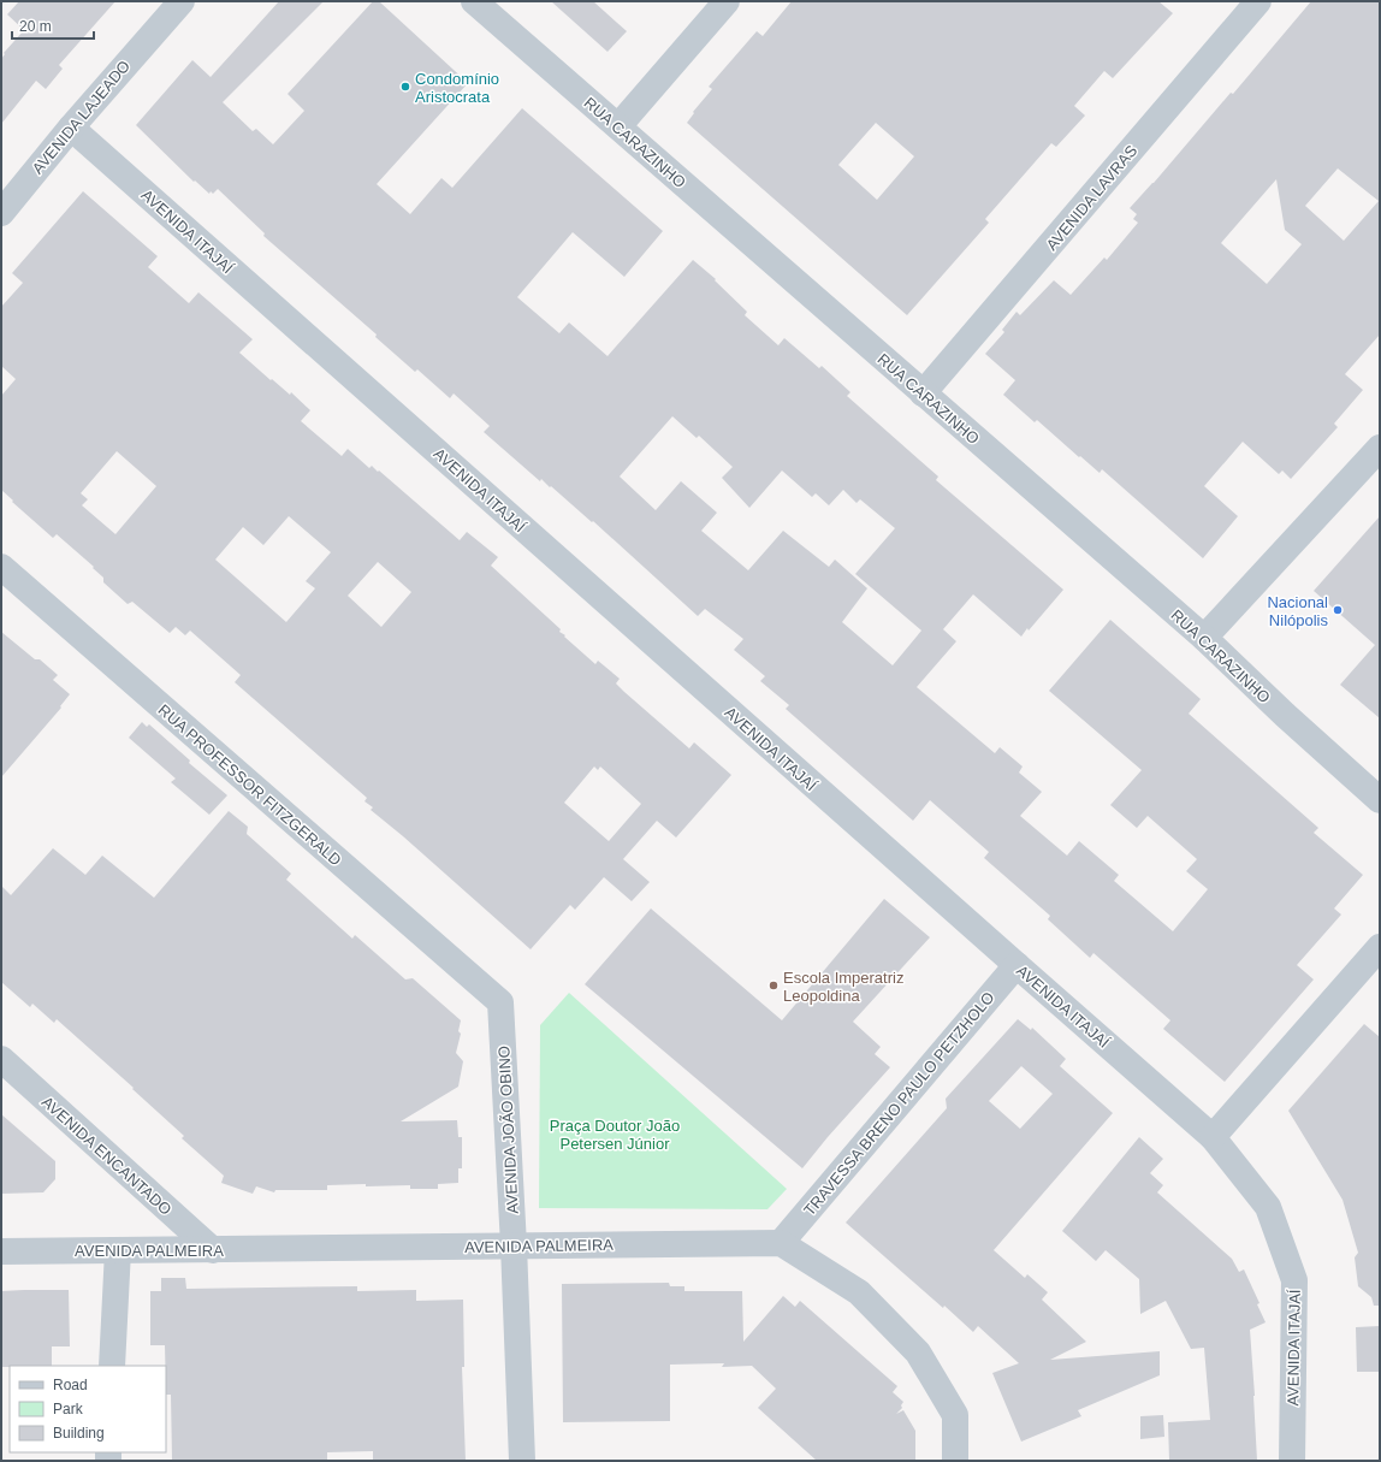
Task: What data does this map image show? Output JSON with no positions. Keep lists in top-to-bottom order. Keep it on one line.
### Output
{"streets":{"street":["AVENIDA LAJEADO","RUA CARAZINHO","AVENIDA LAVRAS","AVENIDA ITAJAÍ","RUA PROFESSOR FITZGERALD","TRAVESSA BRENO PAULO PETZHOLO","AVENIDA JOÃO OBINO","AVENIDA ENCANTADO","AVENIDA PALMEIRA"]},"crossings":[["AVENIDA LAJEADO","AVENIDA ITAJAÍ"],["RUA CARAZINHO","AVENIDA LAVRAS"],["AVENIDA ITAJAÍ","TRAVESSA BRENO PAULO PETZHOLO"],["RUA PROFESSOR FITZGERALD","AVENIDA JOÃO OBINO"],["TRAVESSA BRENO PAULO PETZHOLO","AVENIDA PALMEIRA"],["AVENIDA JOÃO OBINO","AVENIDA PALMEIRA"],["AVENIDA ENCANTADO","AVENIDA PALMEIRA"]],"parks":["Praça Doutor João Petersen Júnior"],"places":["Condomínio Aristocrata","Nacional Nilópolis","Escola Imperatriz Leopoldina"],"legend":["Road","Park","Building"],"scale_bar":"20 m"}
